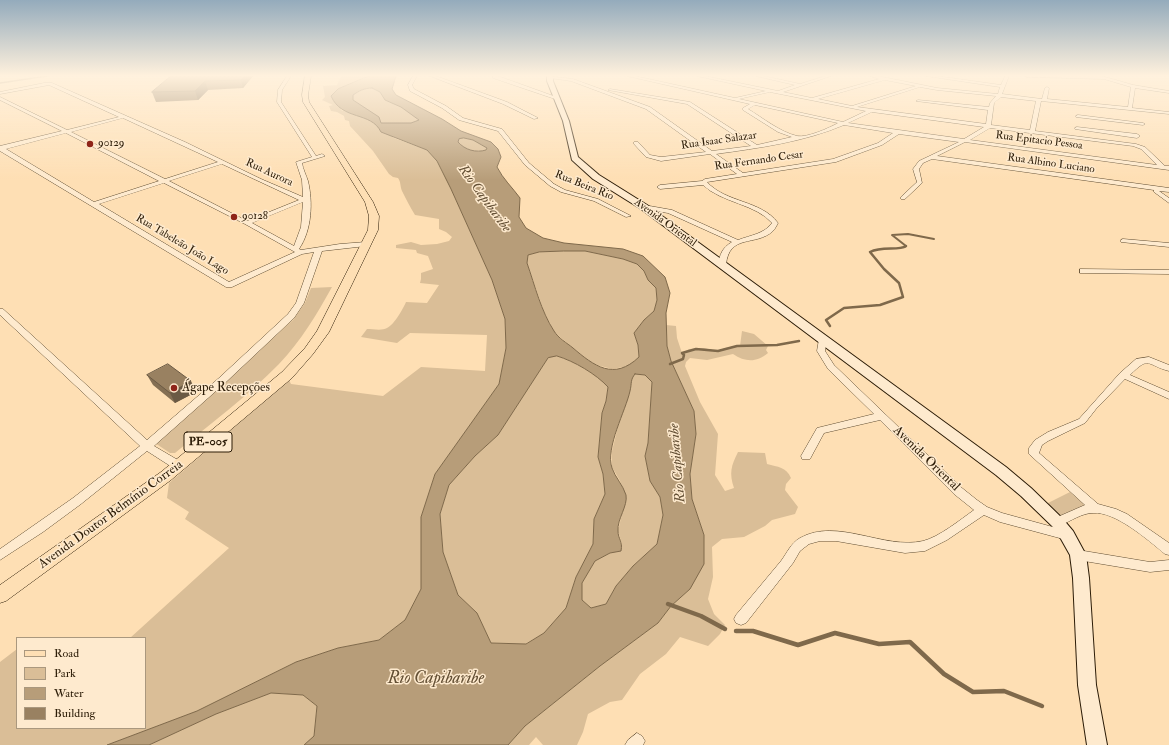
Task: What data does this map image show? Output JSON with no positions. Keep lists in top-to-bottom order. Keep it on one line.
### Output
{"streets":{"main road":["PE-005","Avenida Doutor Belmínio Correia"],"street":["Rua Isaac Salazar","Rua Epitacio Pessoa","Rua Fernando Cesar","Rua Albino Luciano","Rua Aurora","Rua Beira Rio","Avenida Oriental","Rua Tabeleão João Lago"]},"crossings":[["Rua Isaac Salazar","Rua Epitacio Pessoa"],["Rua Epitacio Pessoa","Rua Fernando Cesar"],["Rua Fernando Cesar","Avenida Oriental"],["Rua Tabeleão João Lago","Avenida Doutor Belmínio Correia"]],"water":["Rio Capibaribe"],"places":["90129","90128","Ágape Recepções"],"legend":["Road","Park","Water","Building"]}
